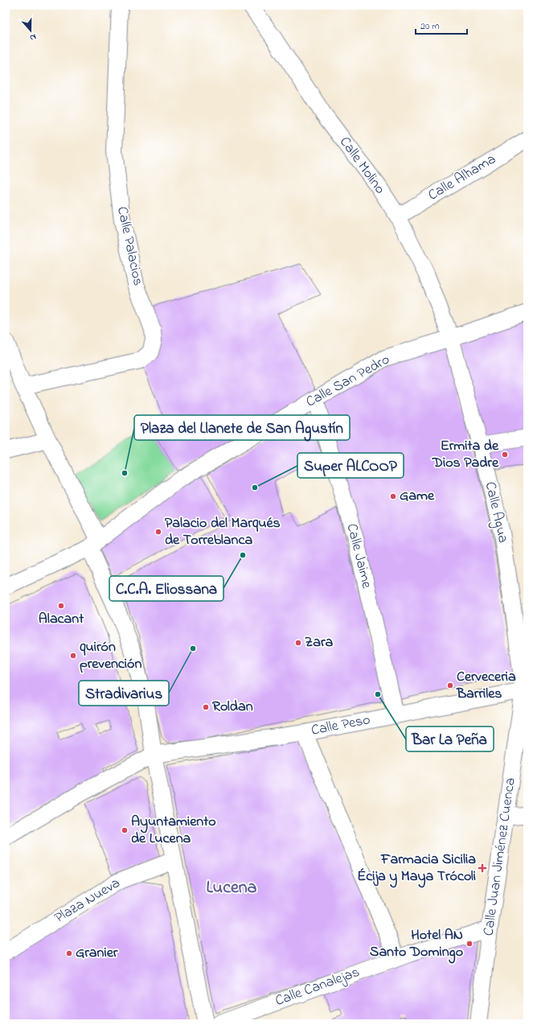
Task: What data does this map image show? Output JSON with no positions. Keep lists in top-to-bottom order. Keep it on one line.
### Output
{"streets":{"street":["Calle Molino","Calle Alhama","Calle Palacios","Calle San Pedro","Calle Agua","Calle Jaime","Calle Peso","Calle Juan Jiménez Cuenca","Plaza Nueva","Calle Canalejas"]},"crossings":[["Calle Molino","Calle Alhama"],["Calle Molino","Calle San Pedro"],["Calle Molino","Calle Agua"],["Calle San Pedro","Calle Agua"],["Calle San Pedro","Calle Jaime"],["Calle Agua","Calle Peso"],["Calle Agua","Calle Juan Jiménez Cuenca"],["Calle Jaime","Calle Peso"],["Calle Peso","Calle Juan Jiménez Cuenca"],["Calle Juan Jiménez Cuenca","Calle Canalejas"]],"districts":["Lucena"],"places":{"other":["Ermita de Dios Padre","Plaza del Llanete de San Agustín","Super ALCOOP","Game","Palacio del Marqués de Torreblanca","C.C.A. Eliossana","Alacant","Zara","Stradivarius","quirón prevención","Cerveceria Barriles","Bar La Peña","Roldan","Ayuntamiento de Lucena","Hotel AN Santo Domingo","Granier"],"health":["Farmacia Sicilia Écija y Maya Trócoli"]},"scale_bar":"20 m","north":"bottom"}
